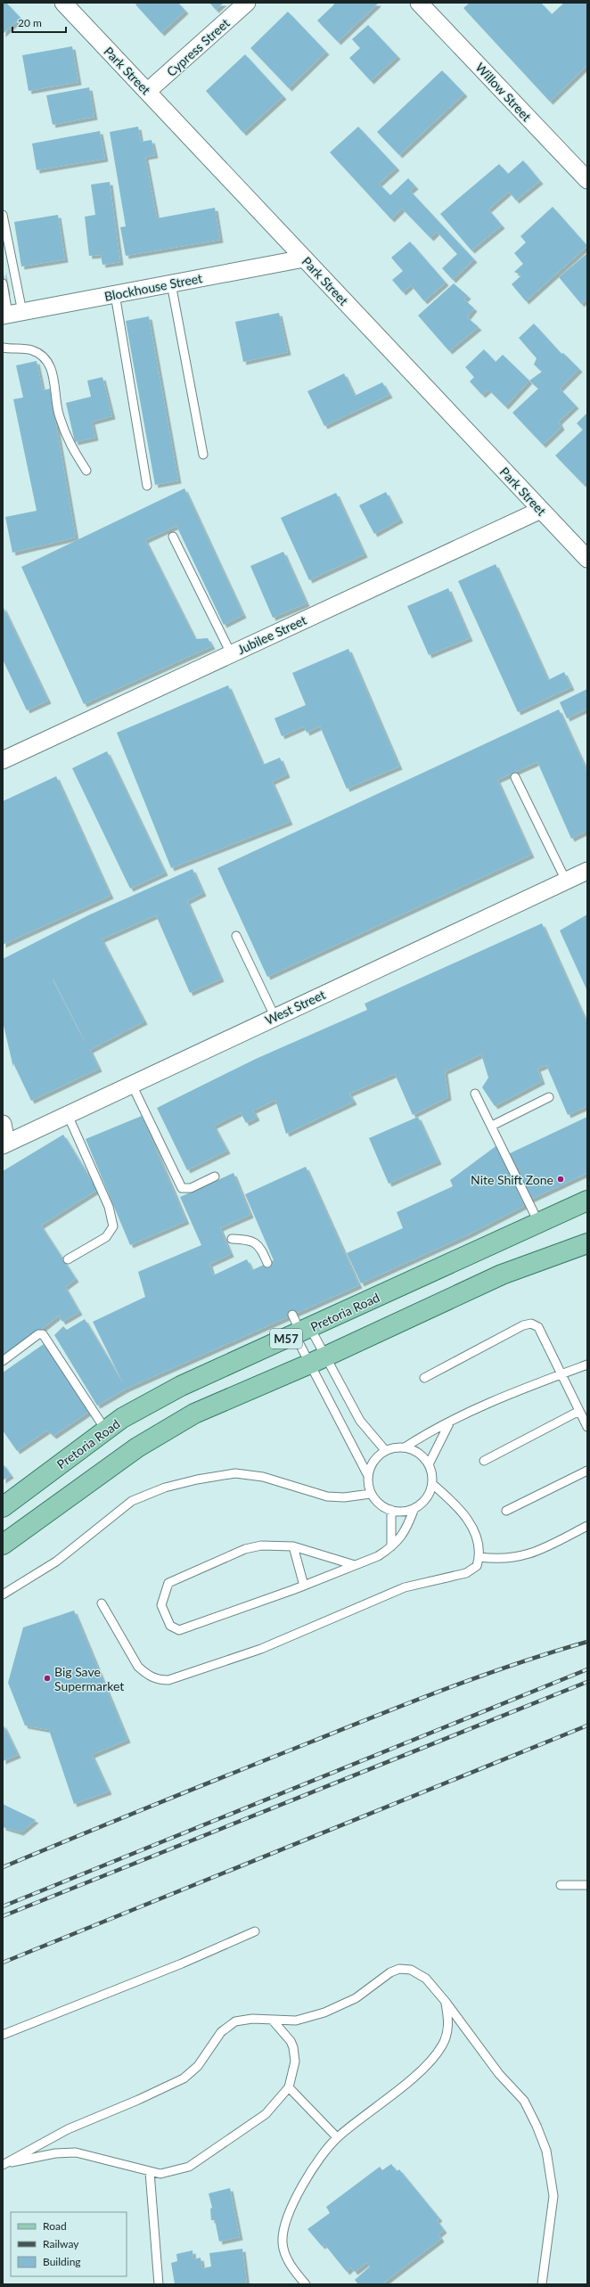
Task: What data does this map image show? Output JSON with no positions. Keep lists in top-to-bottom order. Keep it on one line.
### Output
{"streets":{"main road":["Pretoria Road","M57"],"street":["Cypress Street","Park Street","Willow Street","Blockhouse Street","Jubilee Street","West Street"]},"crossings":[["Cypress Street","Park Street"],["Park Street","Blockhouse Street"],["Park Street","Jubilee Street"]],"places":["Nite Shift Zone","Big Save Supermarket"],"legend":["Road","Railway","Building"],"scale_bar":"20 m"}
